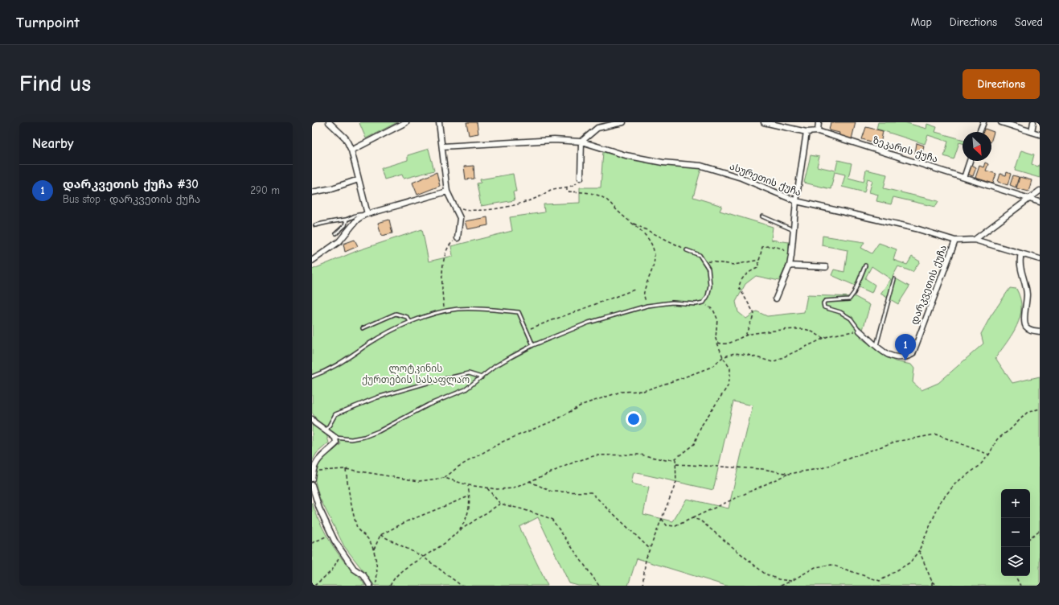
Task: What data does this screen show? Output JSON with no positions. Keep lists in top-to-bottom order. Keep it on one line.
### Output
{"streets":{"street":["ზეკარის ქუჩა","ასურეთის ქუჩა","დარკვეთის ქუჩა"]},"crossings":[["ასურეთის ქუჩა","დარკვეთის ქუჩა"]],"parks":["ლოტკინის ქურთების სასაფლაო"],"north":"bottom right","page":{"header":"Turnpoint","nav":["Map","Directions","Saved"],"buttons":"Directions","title":"Find us","heading":"Nearby","list":[{"mark":"1","name":"დარკვეთის ქუჩა #30","note":"Bus stop · დარკვეთის ქუჩა","value":"290 m"}],"pins":"1","map_buttons":["+","−"]}}
